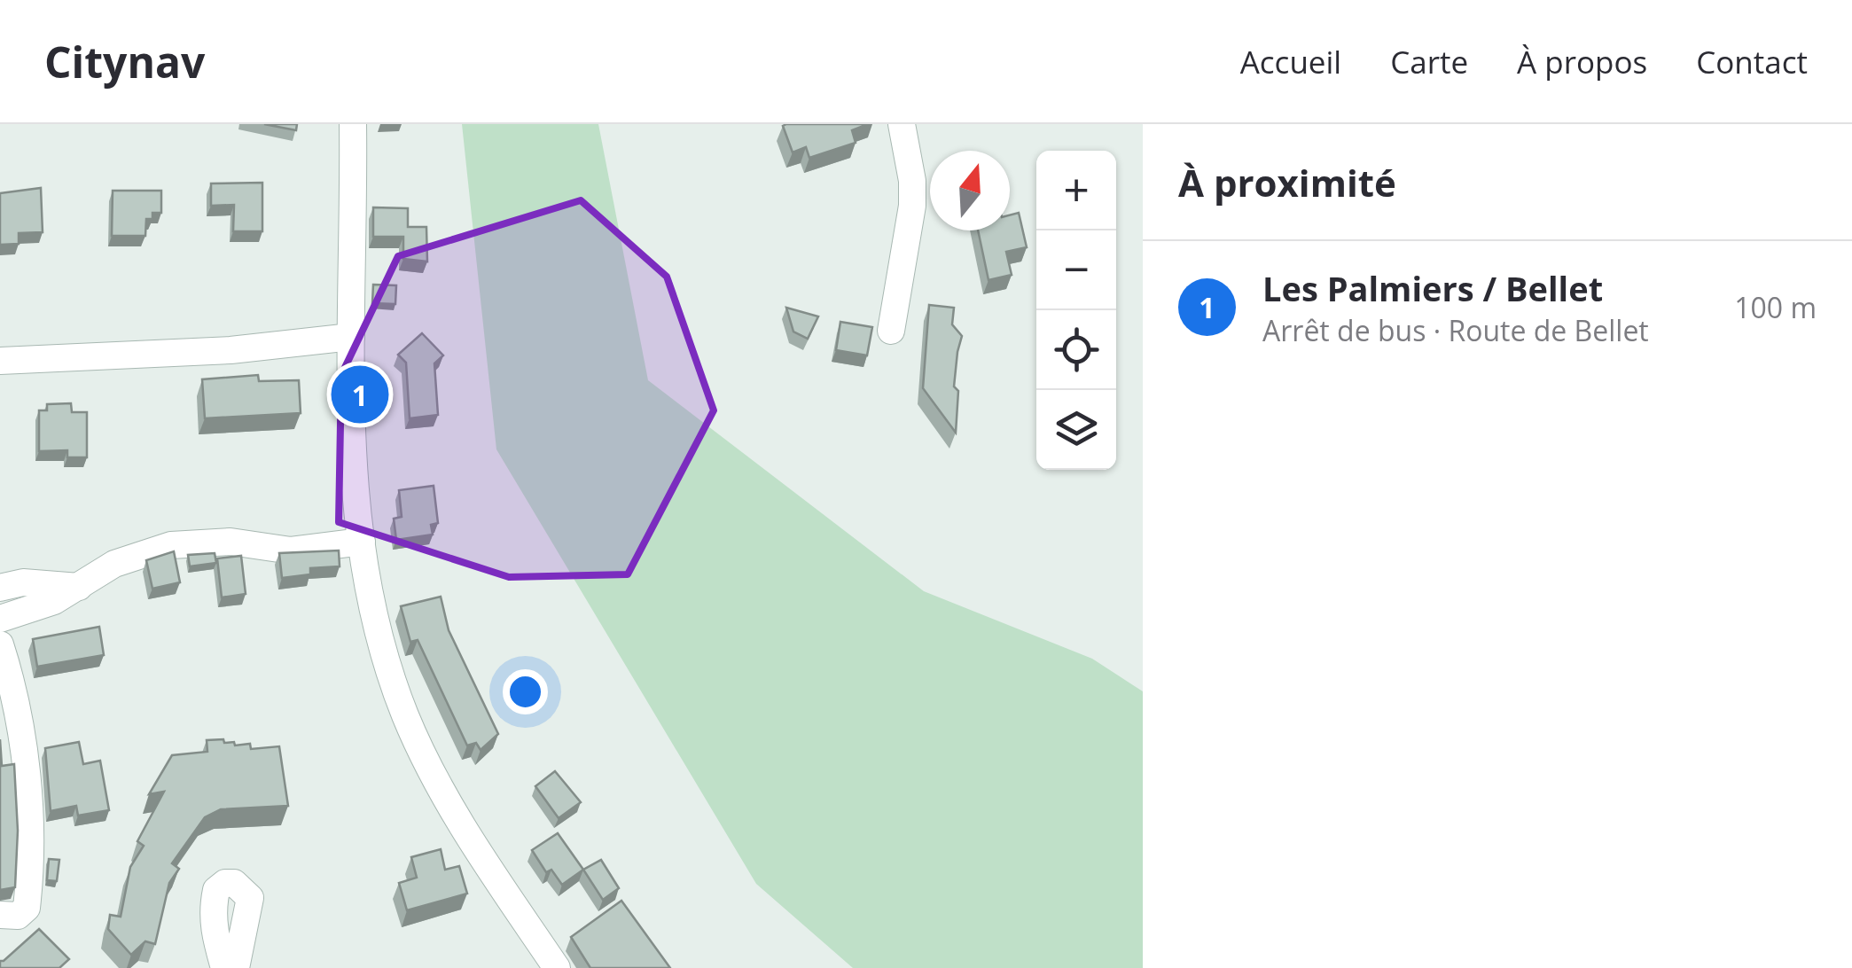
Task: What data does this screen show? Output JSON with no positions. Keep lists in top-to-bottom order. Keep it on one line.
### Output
{"north":"top","page":{"header":"Citynav","nav":["Accueil","Carte","À propos","Contact"],"heading":"À proximité","map_buttons":["+","−"],"list":[{"mark":"1","name":"Les Palmiers / Bellet","note":"Arrêt de bus · Route de Bellet","value":"100 m"}],"pins":"1"}}
